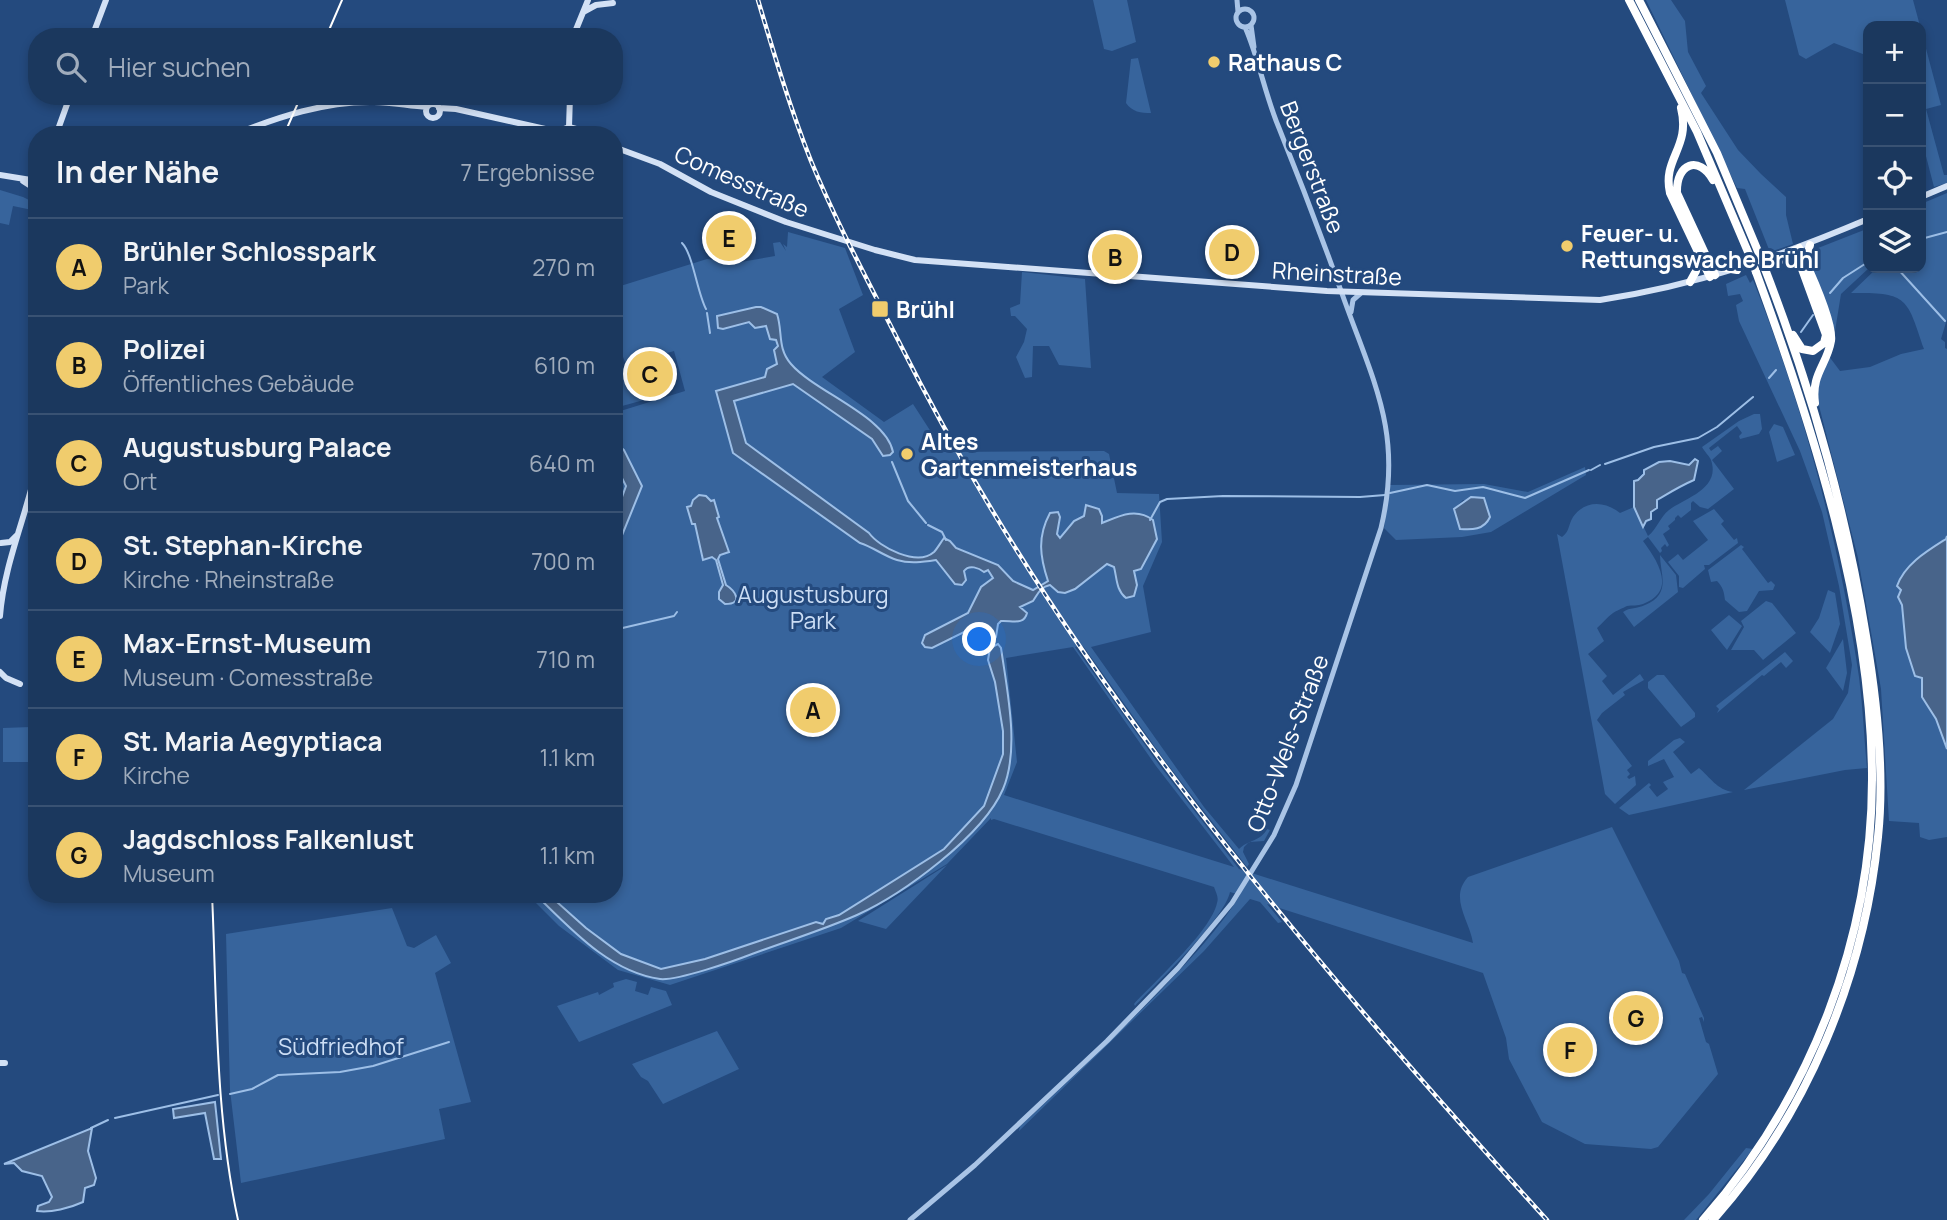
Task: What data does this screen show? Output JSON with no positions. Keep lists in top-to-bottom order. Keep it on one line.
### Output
{"streets":{"main road":["Comesstraße","Rheinstraße"],"street":["Bergerstraße","Otto-Wels-Straße"]},"crossings":[["Bergerstraße","Rheinstraße"],["Bergerstraße","Otto-Wels-Straße"],["Comesstraße","Rheinstraße"],["Rheinstraße","Otto-Wels-Straße"]],"parks":["Augustusburg Park","Südfriedhof"],"places":{"other":["Rathaus C","Feuer- u. Rettungswache Brühl","Altes Gartenmeisterhaus"],"transit":["Brühl"]},"page":{"map_buttons":["+","−"],"search":"Hier suchen","heading":["In der Nähe","7 Ergebnisse"],"pins":["E","D","B","C","A","G","F"],"list":[{"mark":"A","name":"Brühler Schlosspark","note":"Park","value":"270 m"},{"mark":"B","name":"Polizei","note":"Öffentliches Gebäude","value":"610 m"},{"mark":"C","name":"Augustusburg Palace","note":"Ort","value":"640 m"},{"mark":"D","name":"St. Stephan-Kirche","note":"Kirche · Rheinstraße","value":"700 m"},{"mark":"E","name":"Max-Ernst-Museum","note":"Museum · Comesstraße","value":"710 m"},{"mark":"F","name":"St. Maria Aegyptiaca","note":"Kirche","value":"1.1 km"},{"mark":"G","name":"Jagdschloss Falkenlust","note":"Museum","value":"1.1 km"}]}}
